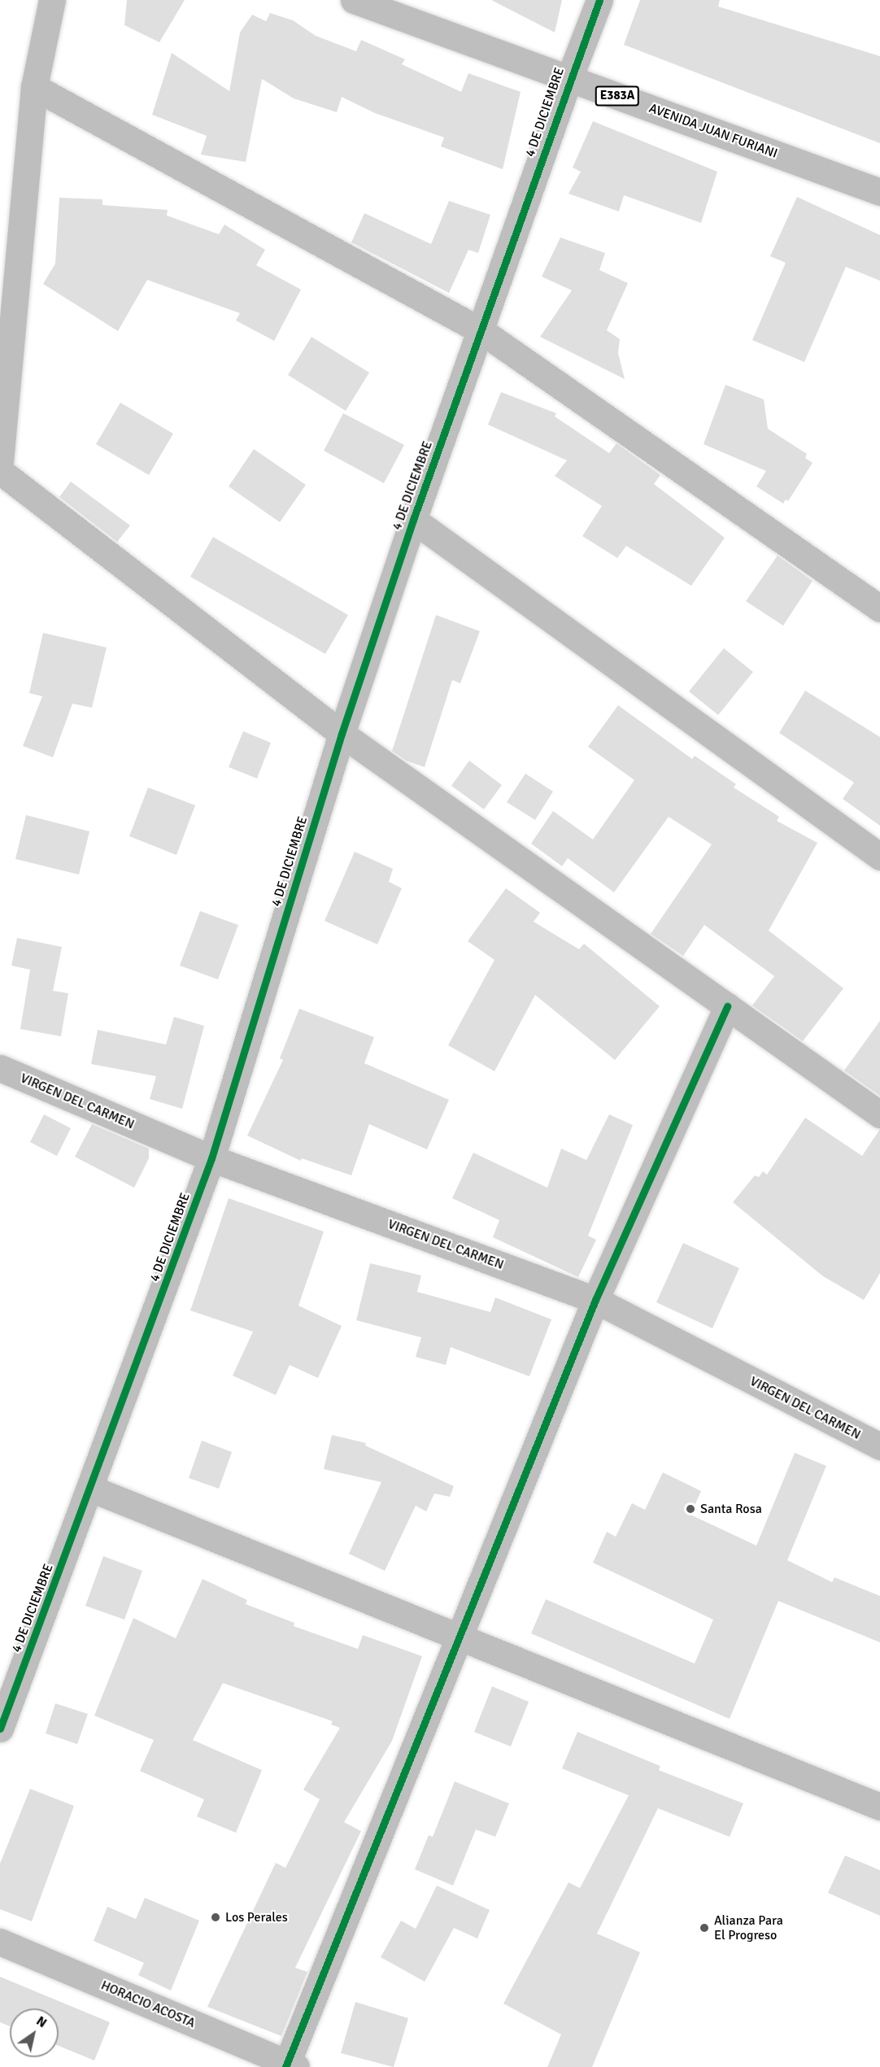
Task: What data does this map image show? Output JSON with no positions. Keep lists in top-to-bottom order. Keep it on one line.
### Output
{"streets":{"street":["E383A","4 DE DICIEMBRE","AVENIDA JUAN FURIANI","VIRGEN DEL CARMEN","HORACIO ACOSTA"]},"crossings":[["4 DE DICIEMBRE","AVENIDA JUAN FURIANI"],["4 DE DICIEMBRE","VIRGEN DEL CARMEN"]],"places":["Santa Rosa","Los Perales","Alianza Para El Progreso"],"north":"top right"}
